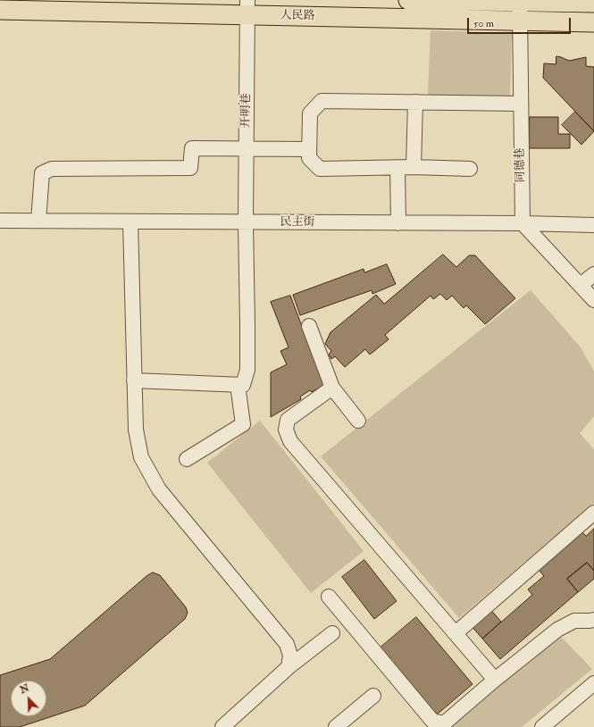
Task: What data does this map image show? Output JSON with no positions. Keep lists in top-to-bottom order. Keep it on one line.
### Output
{"streets":{"main road":["人民路"],"street":["开明巷","同德巷","民主街"]},"crossings":[["人民路","开明巷"],["人民路","同德巷"],["开明巷","民主街"],["同德巷","民主街"]],"scale_bar":"50 m","north":"top left"}
